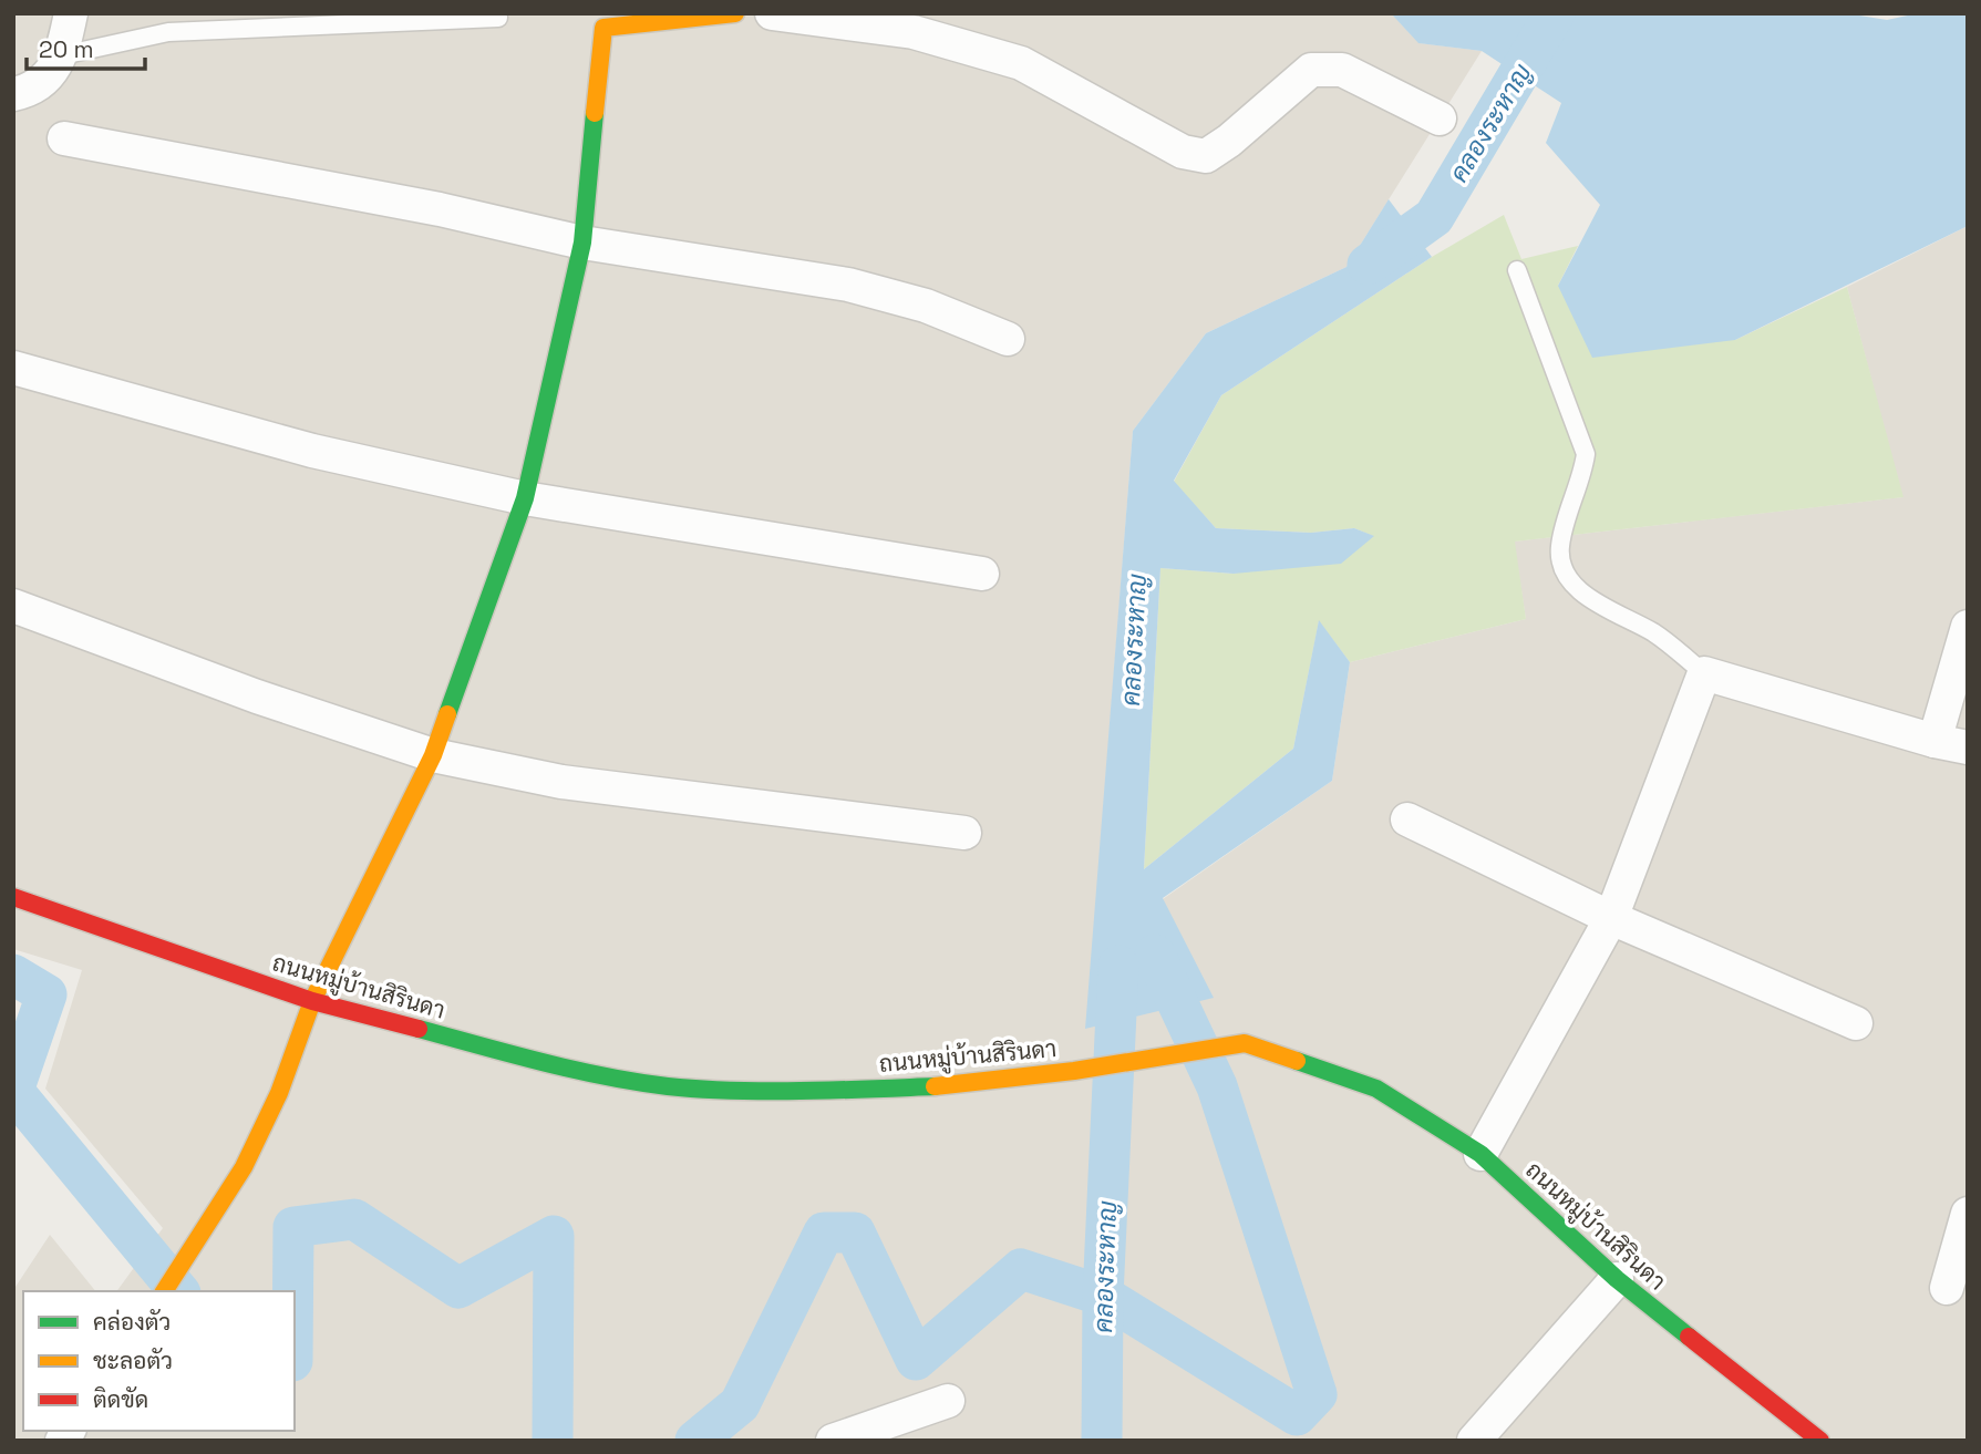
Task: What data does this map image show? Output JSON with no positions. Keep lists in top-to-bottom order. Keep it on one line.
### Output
{"streets":{"street":["ถนนหมู่บ้านสิรินดา"]},"water":["คลองระหาญ"],"legend":["คล่องตัว","ชะลอตัว","ติดขัด"],"scale_bar":"20 m"}
